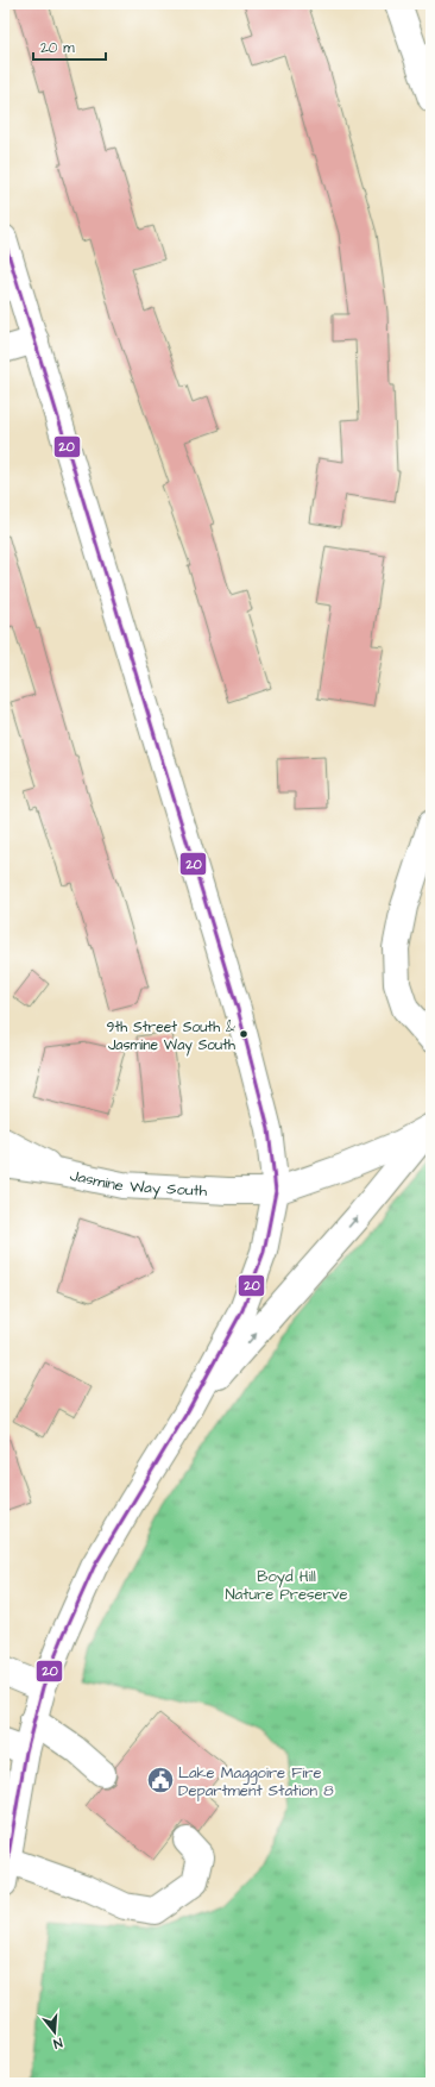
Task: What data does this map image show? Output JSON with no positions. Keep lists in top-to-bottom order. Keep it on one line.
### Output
{"streets":{"main road":["Jasmine Way South"]},"parks":["Boyd Hill Nature Preserve"],"places":{"other":["9th Street South & Jasmine Way South"],"public building":["Lake Maggoire Fire Department Station 8"]},"lines":["transit line 20"],"scale_bar":"20 m","north":"bottom"}
